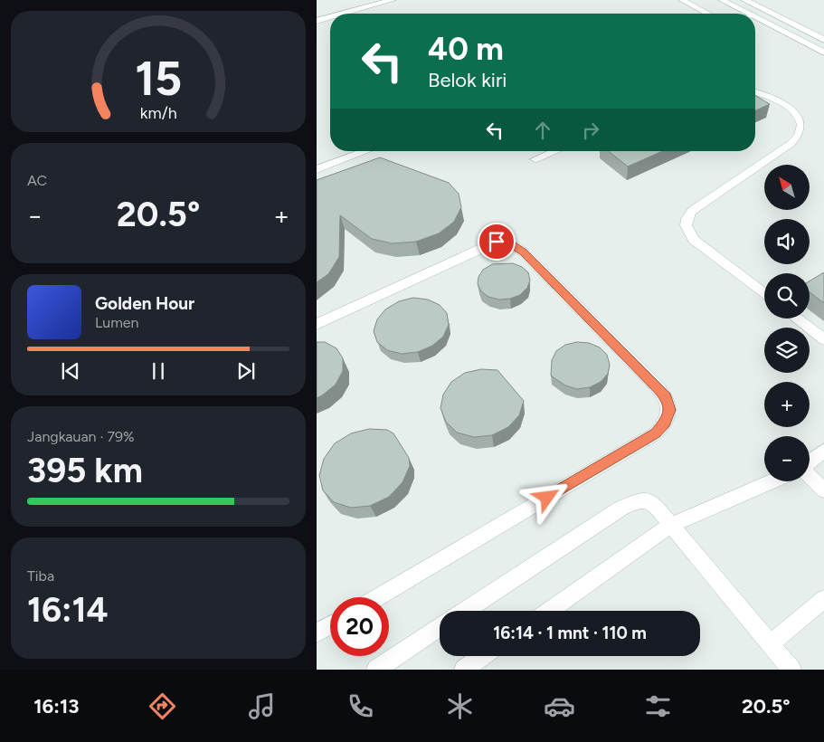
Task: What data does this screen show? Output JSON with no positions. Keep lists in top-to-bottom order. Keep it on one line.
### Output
{"north":"top left","page":{"turn":["40 m","Belok kiri"],"tile":["AC",["Jangkauan · 79%","395 km"],["Tiba","16:14"]],"map_buttons":["+","−"],"heat":["−","20.5°","+"],"song":["Golden Hour","Lumen"],"limit":"20","trip":"16:14 · 1 mnt · 110 m","tabs":["16:13","20.5°"],"gauge":["15","km/h"]}}
